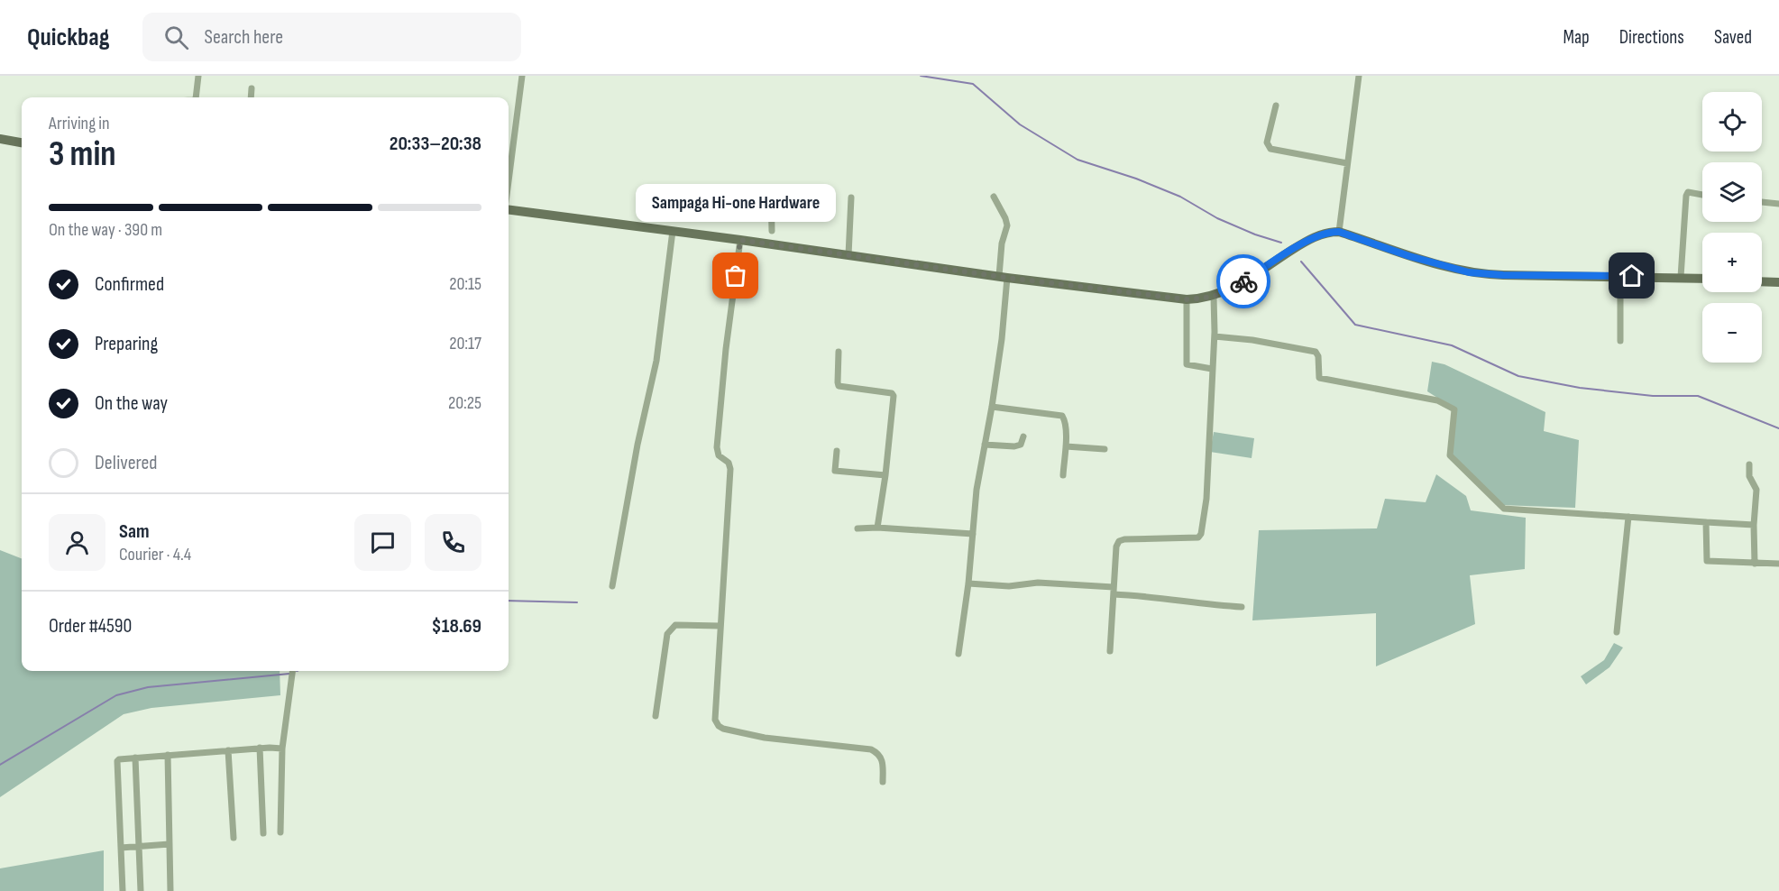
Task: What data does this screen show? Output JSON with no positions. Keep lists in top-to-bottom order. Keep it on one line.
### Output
{"places":["Sampaga Hi-one Hardware"],"page":{"header":"Quickbag","search":"Search here","nav":["Map","Directions","Saved"],"map_buttons":["+","−"],"heading":["3 min","Arriving in","20:33–20:38"],"panel":["Sam","Courier · 4.4","Order #4590","$18.69"],"bubble":"Sampaga Hi-one Hardware","bar":"On the way · 390 m","list":[["Confirmed","20:15"],["Preparing","20:17"],["On the way","20:25"],"Delivered"]}}
